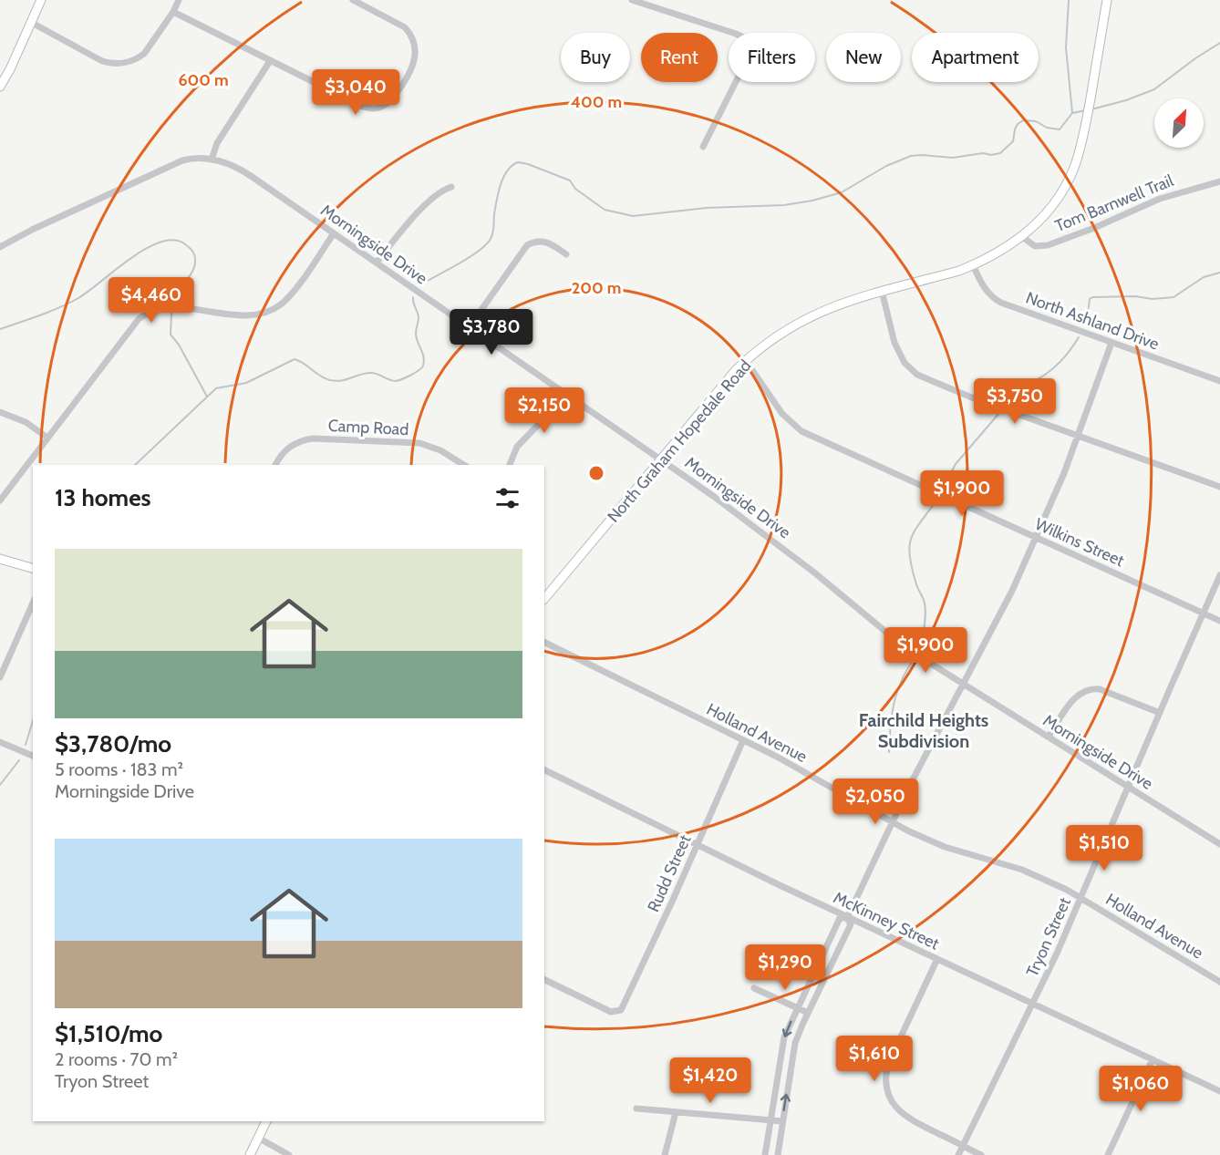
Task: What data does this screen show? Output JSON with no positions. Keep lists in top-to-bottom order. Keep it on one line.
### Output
{"streets":{"street":["Tom Barnwell Trail","Morningside Drive","North Ashland Drive","Camp Road","North Graham Hopedale Road","Wilkins Street","Holland Avenue","Rudd Street","McKinney Street","Tryon Street"]},"crossings":[["Tom Barnwell Trail","North Graham Hopedale Road"],["Morningside Drive","North Graham Hopedale Road"],["Morningside Drive","Tryon Street"],["North Ashland Drive","North Graham Hopedale Road"],["North Graham Hopedale Road","Wilkins Street"],["Wilkins Street","Tryon Street"],["Holland Avenue","Rudd Street"],["Holland Avenue","Tryon Street"],["Rudd Street","McKinney Street"],["McKinney Street","Tryon Street"]],"districts":["Fairchild Heights Subdivision"],"north":"top right","page":{"chip":["Buy","Rent","Filters","New","Apartment"],"price":["$3,040","$4,460","$3,780","$3,750","$2,150","$1,900","$1,900","$2,050","$1,510","$1,290","$1,610","$1,420","$1,060"],"heading":"13 homes","list":[{"name":"$3,780/mo","note":"5 rooms · 183 m² · Morningside Drive"},{"name":"$1,510/mo","note":"2 rooms · 70 m² · Tryon Street"}]},"rings":["600 m","400 m","200 m"]}
